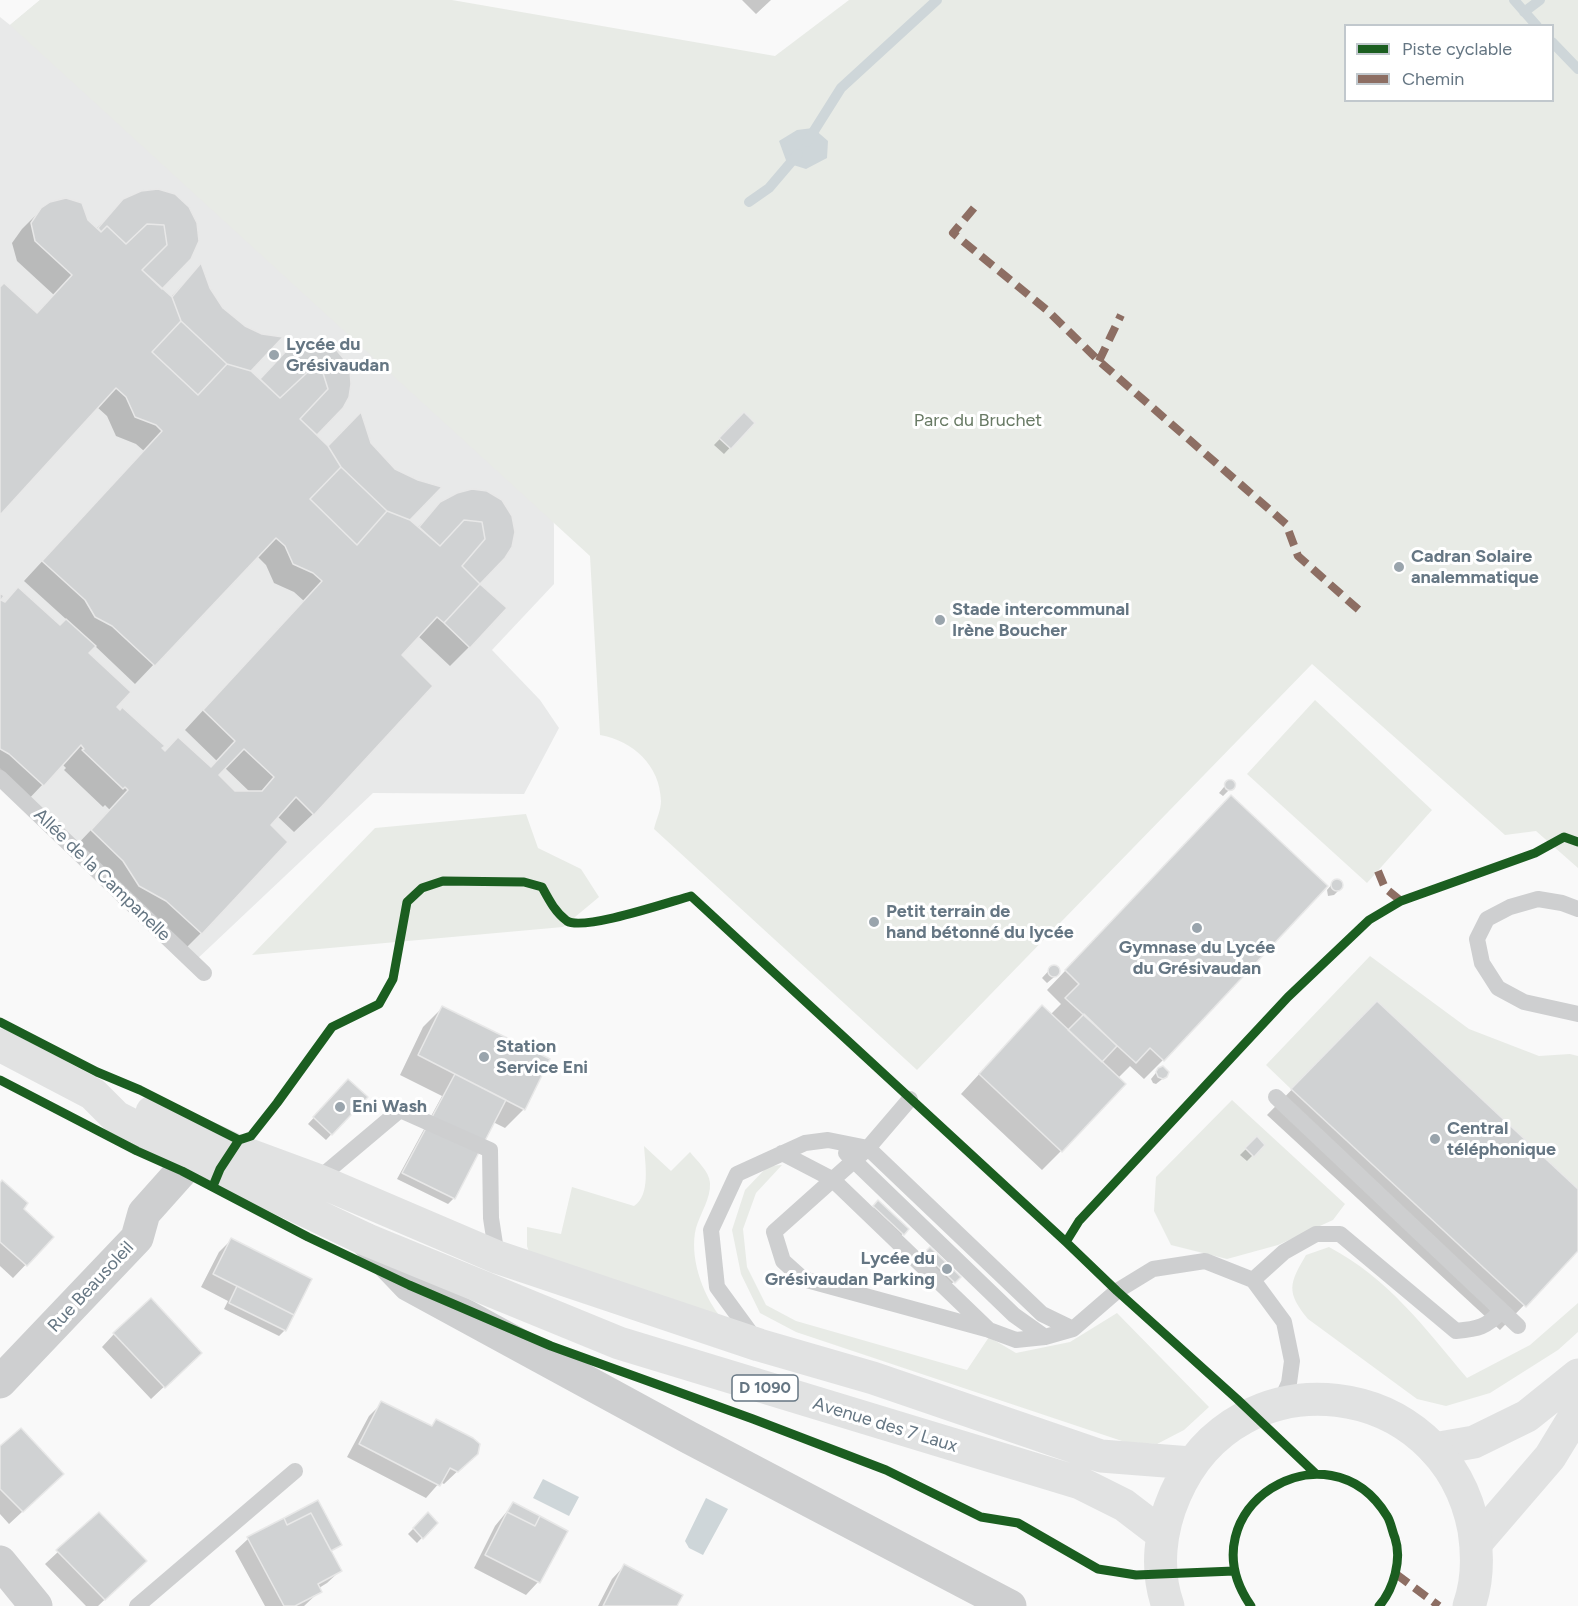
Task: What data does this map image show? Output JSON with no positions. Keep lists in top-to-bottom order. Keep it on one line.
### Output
{"streets":{"main road":["D 1090","Avenue des 7 Laux"],"street":["Rue Beausoleil"],"lane":["Allée de la Campanelle"]},"crossings":[["Rue Beausoleil","Avenue des 7 Laux"],["D 1090","Avenue des 7 Laux"]],"parks":["Parc du Bruchet"],"places":["Lycée du Grésivaudan","Cadran Solaire analemmatique","Stade intercommunal Irène Boucher","Petit terrain de hand bétonné du lycée","Gymnase du Lycée du Grésivaudan","Station Service Eni","Eni Wash","Central téléphonique","Lycée du Grésivaudan Parking"],"legend":["Piste cyclable","Chemin"]}
